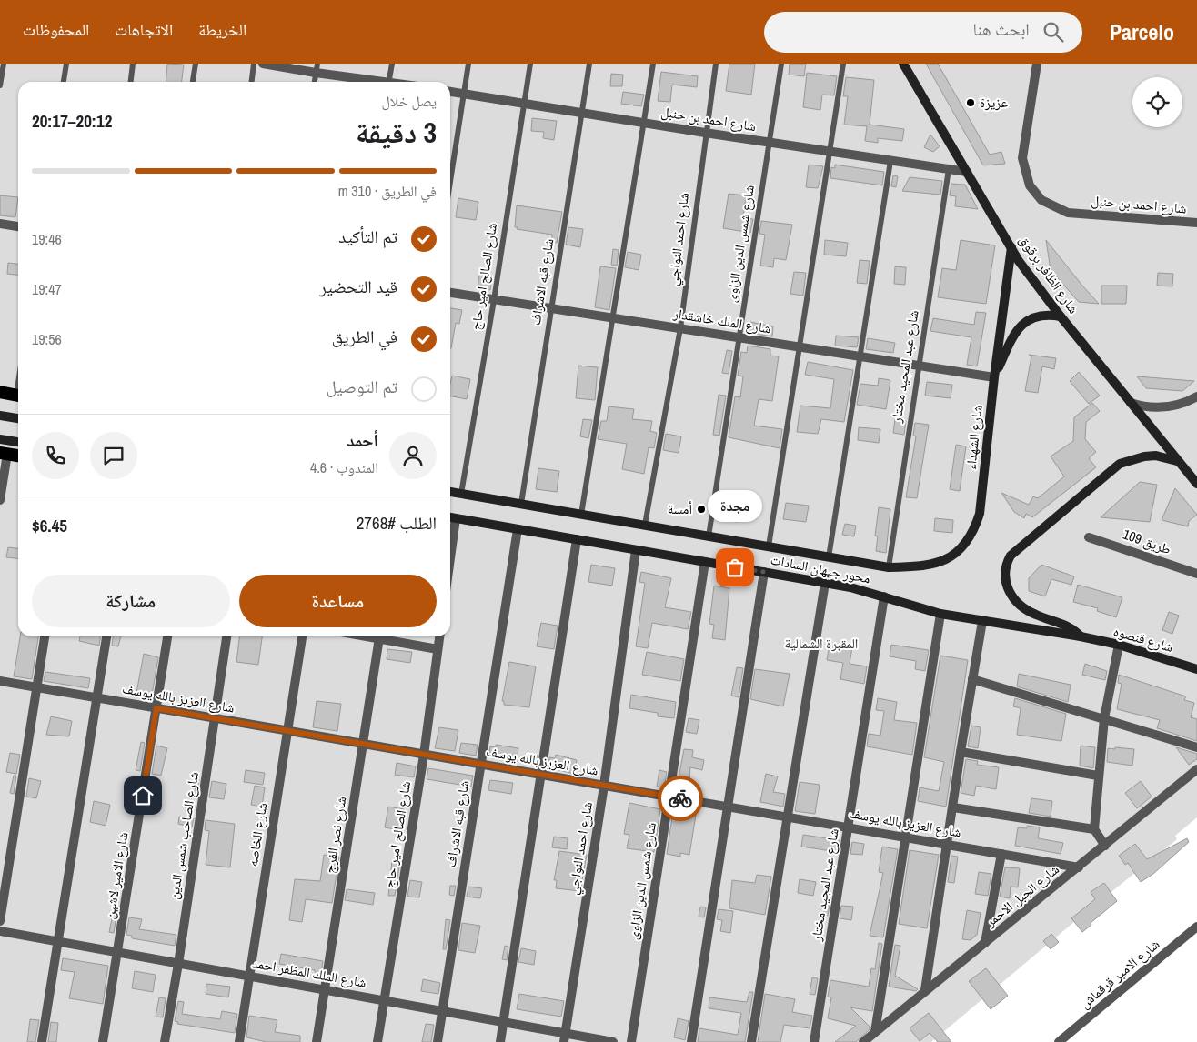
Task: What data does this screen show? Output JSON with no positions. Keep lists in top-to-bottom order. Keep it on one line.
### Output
{"streets":{"main road":["شارع الظافر برقوق","شارع الشهداء","محور جيهان السادات","شارع قنصوه"],"street":["شارع احمد بن حنبل","شارع احمد النواجي","شارع شمس الدين الزاوى","شارع الصالح امير حاج","شارع قبه الاشراف","شارع الملك خاشقدار","شارع عبد المجيد مختار","طريق 109","شارع العزيز بالله يوسف","شارع الخاصه","شارع نصر الفرج","شارع الصاحب شمس الدين","شارع الامير لاشين","شارع الجبل الاحمر","شارع الملك المظفر احمد","شارع الامير قرقماش"]},"crossings":[["شارع احمد بن حنبل","شارع احمد النواجي"],["شارع احمد بن حنبل","شارع شمس الدين الزاوى"],["شارع احمد بن حنبل","شارع الظافر برقوق"],["شارع احمد بن حنبل","شارع الصالح امير حاج"],["شارع احمد بن حنبل","شارع قبه الاشراف"],["شارع احمد بن حنبل","شارع عبد المجيد مختار"],["شارع احمد النواجي","شارع الملك خاشقدار"],["شارع احمد النواجي","محور جيهان السادات"],["شارع احمد النواجي","شارع العزيز بالله يوسف"],["شارع احمد النواجي","شارع الملك المظفر احمد"],["شارع شمس الدين الزاوى","شارع الملك خاشقدار"],["شارع شمس الدين الزاوى","محور جيهان السادات"],["شارع شمس الدين الزاوى","شارع العزيز بالله يوسف"],["شارع الظافر برقوق","شارع الشهداء"],["شارع الصالح امير حاج","شارع الملك خاشقدار"],["شارع الصالح امير حاج","محور جيهان السادات"],["شارع الصالح امير حاج","شارع العزيز بالله يوسف"],["شارع الصالح امير حاج","شارع الملك المظفر احمد"],["شارع قبه الاشراف","شارع الملك خاشقدار"],["شارع قبه الاشراف","محور جيهان السادات"],["شارع قبه الاشراف","شارع العزيز بالله يوسف"],["شارع قبه الاشراف","شارع الملك المظفر احمد"],["شارع الملك خاشقدار","شارع عبد المجيد مختار"],["شارع الملك خاشقدار","شارع الشهداء"],["شارع عبد المجيد مختار","شارع الشهداء"],["شارع عبد المجيد مختار","محور جيهان السادات"],["شارع عبد المجيد مختار","شارع العزيز بالله يوسف"],["شارع الشهداء","محور جيهان السادات"],["محور جيهان السادات","شارع قنصوه"],["شارع العزيز بالله يوسف","شارع الخاصه"],["شارع العزيز بالله يوسف","شارع نصر الفرج"],["شارع العزيز بالله يوسف","شارع الصاحب شمس الدين"],["شارع العزيز بالله يوسف","شارع الامير لاشين"],["شارع العزيز بالله يوسف","شارع الجبل الاحمر"],["شارع الخاصه","شارع الملك المظفر احمد"],["شارع نصر الفرج","شارع الملك المظفر احمد"],["شارع الصاحب شمس الدين","شارع الملك المظفر احمد"],["شارع الامير لاشين","شارع الملك المظفر احمد"]],"parks":["المقبرة الشمالية"],"places":["عزيزة","أمسة","مجدة"],"page":{"header":"Parcelo","search":"ابحث هنا","nav":["الخريطة","الاتجاهات","المحفوظات"],"heading":["3 دقيقة","يصل خلال","20:12–20:17"],"panel":["أحمد","المندوب · 4.6","الطلب #2768","$6.45"],"bar":"في الطريق · 310 m","list":[["تم التأكيد","19:46"],["قيد التحضير","19:47"],["في الطريق","19:56"],"تم التوصيل"],"bubble":"مجدة","buttons":["مساعدة","مشاركة"]}}
